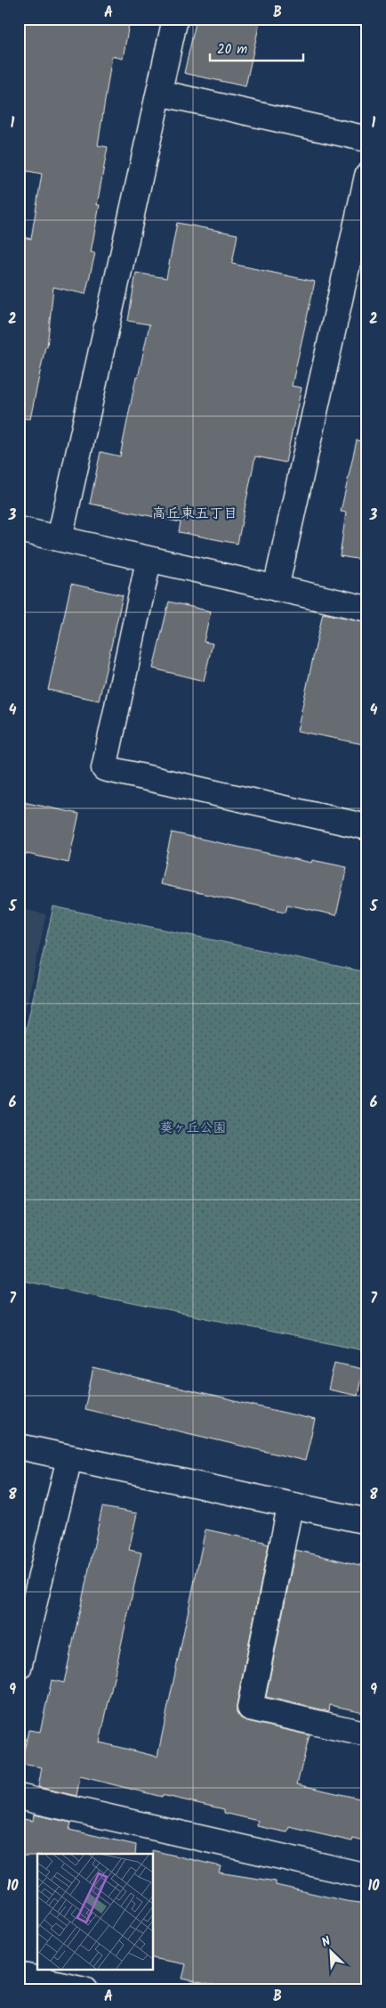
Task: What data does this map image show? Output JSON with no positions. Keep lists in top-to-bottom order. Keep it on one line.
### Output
{"districts":["高丘東五丁目"],"parks":["葵ヶ丘公園"],"scale_bar":"20 m","north":"top left","grid":{"columns":["A","B"],"rows":["1","2","3","4","5","6","7","8","9","10"]}}
